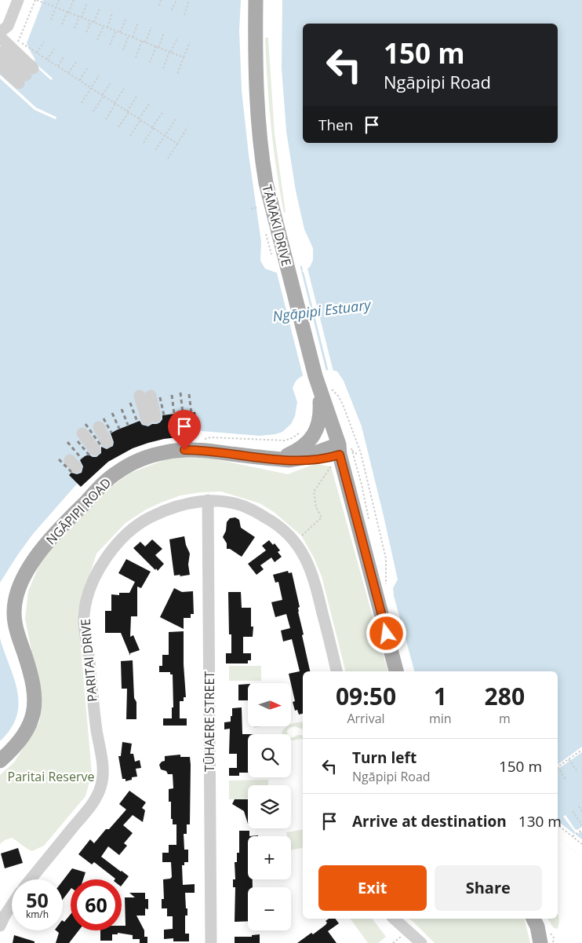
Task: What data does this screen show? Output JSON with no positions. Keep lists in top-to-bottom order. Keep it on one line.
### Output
{"streets":{"main road":["TĀMAKI DRIVE","NGĀPIPI ROAD"],"street":["PARITAI DRIVE","TŪHAERE STREET"]},"crossings":[["TĀMAKI DRIVE","NGĀPIPI ROAD"],["PARITAI DRIVE","TŪHAERE STREET"]],"water":["Ngāpipi Estuary"],"parks":["Paritai Reserve"],"north":"right","page":{"turn":["150 m","Ngāpipi Road"],"then":"Then","eta":["09:50","Arrival","1","min","280","m"],"map_buttons":["+","−"],"list":[{"name":"Turn left","note":"Ngāpipi Road","value":"150 m"},{"name":"Arrive at destination","value":"130 m"}],"buttons":["Exit","Share"],"speed":"50 km/h","limit":"60"}}
